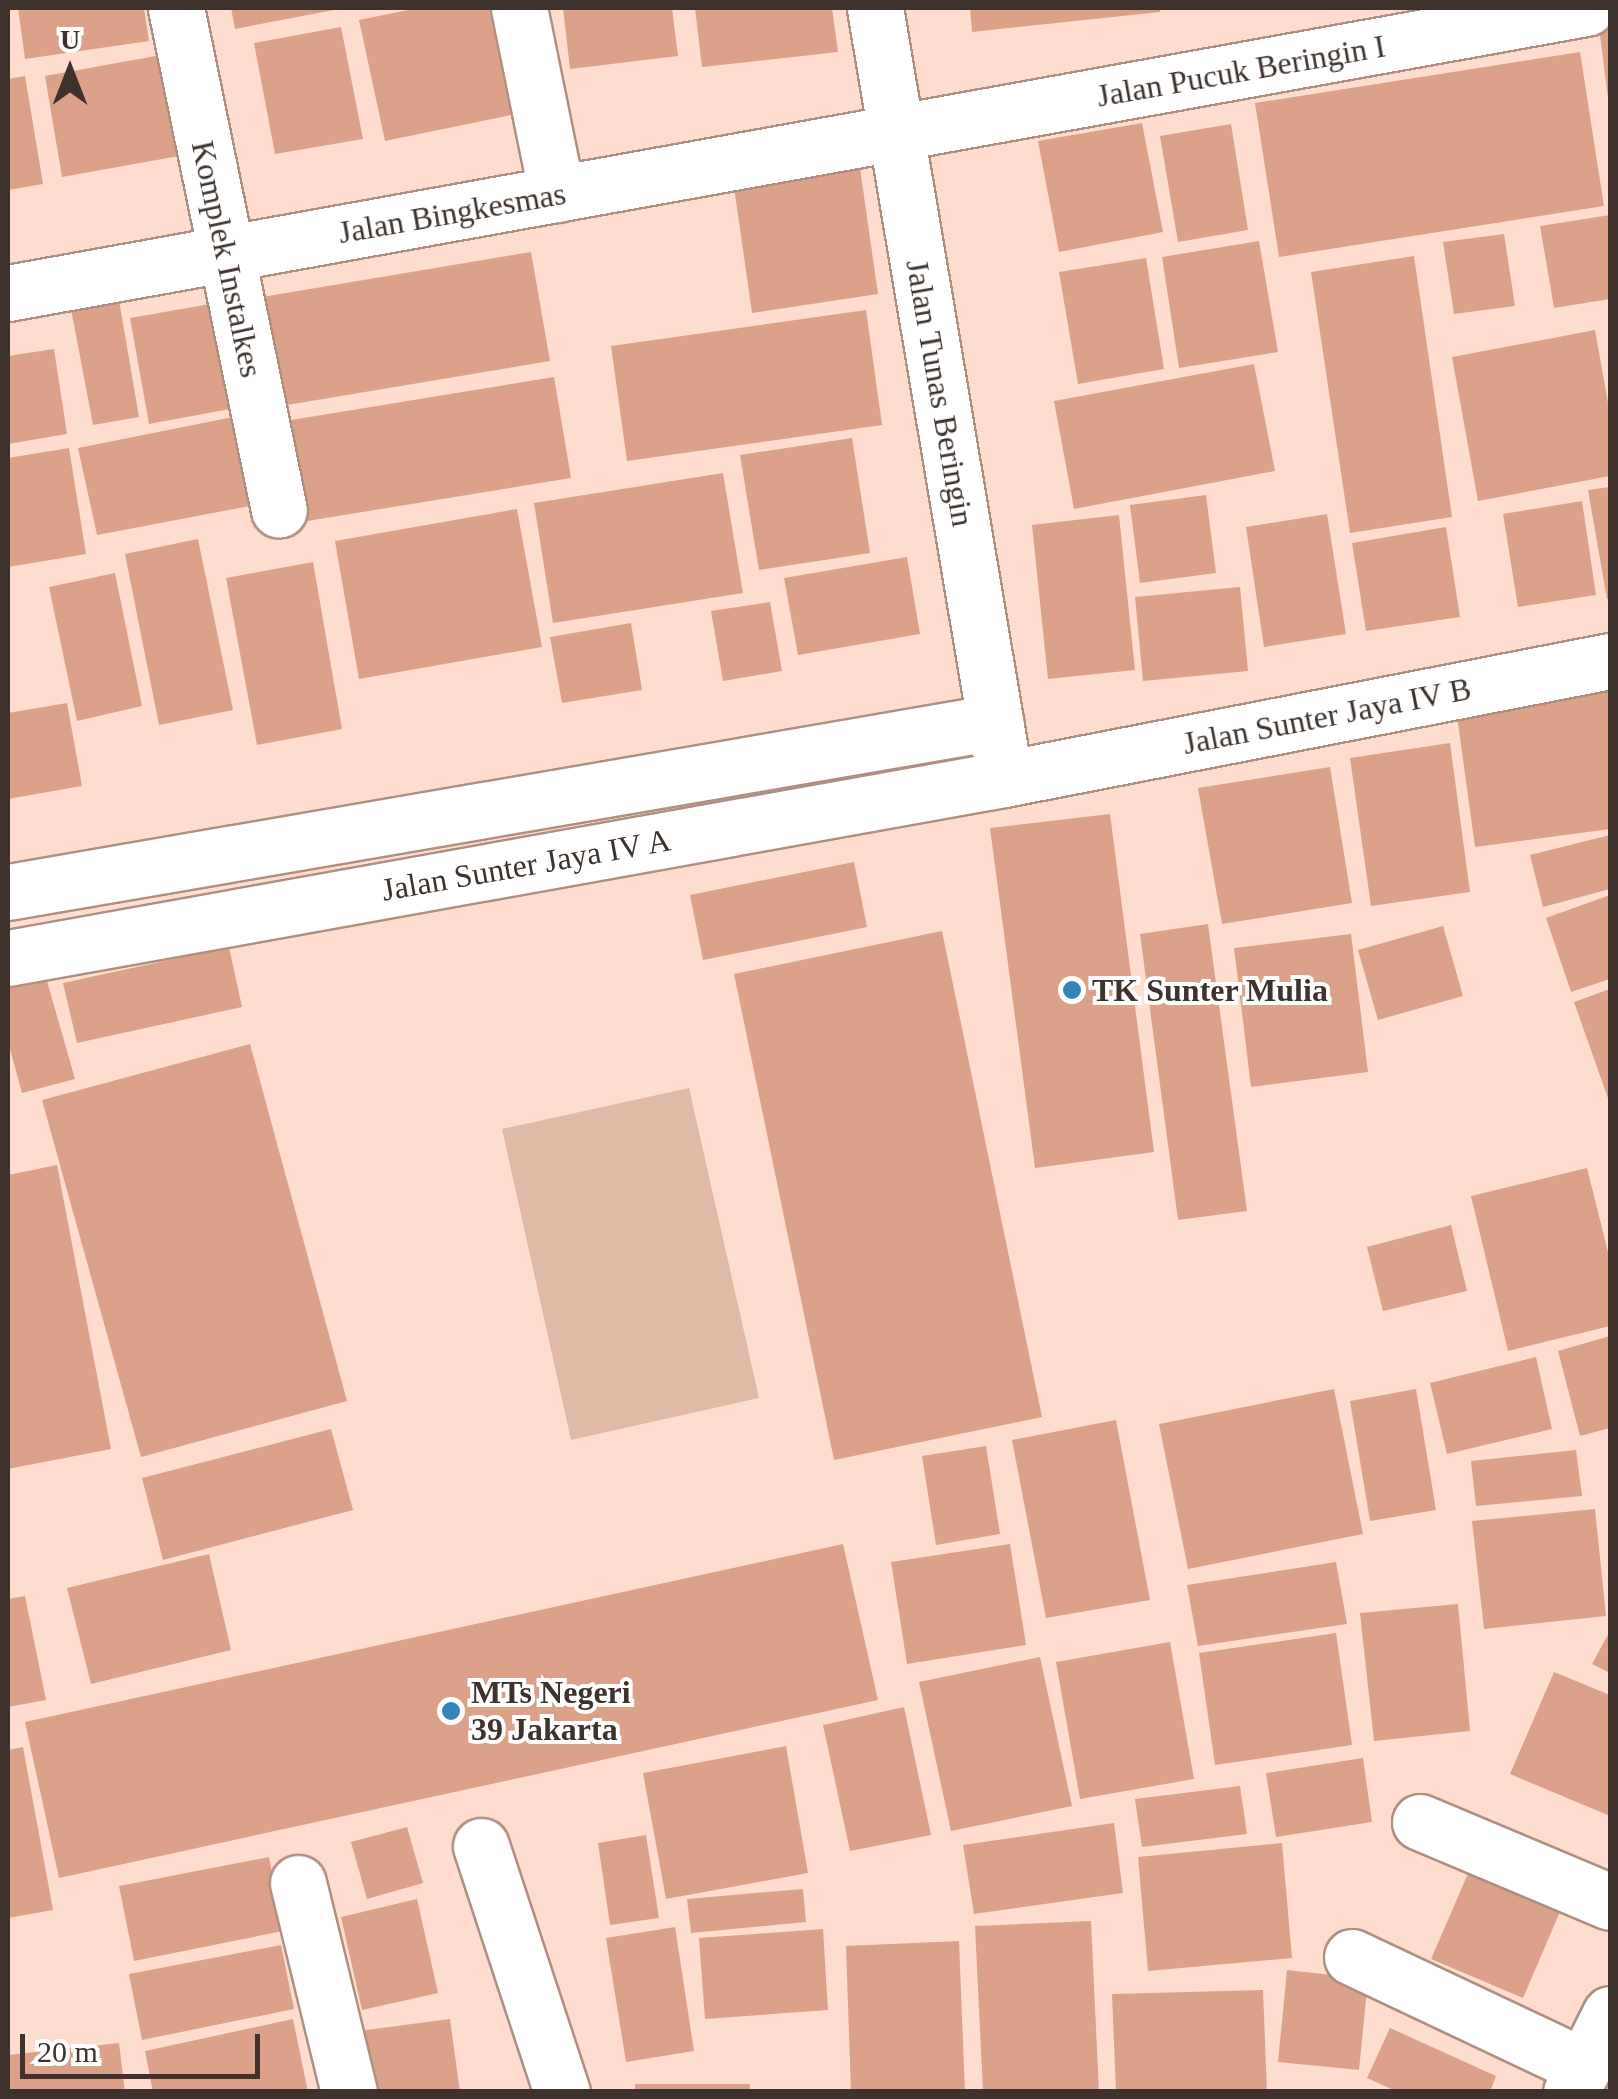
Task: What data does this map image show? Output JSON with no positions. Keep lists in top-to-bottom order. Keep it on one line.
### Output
{"streets":{"street":["Jalan Pucuk Beringin I","Jalan Bingkesmas","Komplek Instalkes","Jalan Tunas Beringin","Jalan Sunter Jaya IV B","Jalan Sunter Jaya IV A"]},"crossings":[["Jalan Pucuk Beringin I","Jalan Bingkesmas"],["Jalan Pucuk Beringin I","Jalan Tunas Beringin"],["Jalan Bingkesmas","Komplek Instalkes"],["Jalan Bingkesmas","Jalan Tunas Beringin"],["Jalan Tunas Beringin","Jalan Sunter Jaya IV B"],["Jalan Tunas Beringin","Jalan Sunter Jaya IV A"],["Jalan Sunter Jaya IV B","Jalan Sunter Jaya IV A"]],"places":["TK Sunter Mulia","MTs Negeri 39 Jakarta"],"scale_bar":"20 m","north":"top"}
